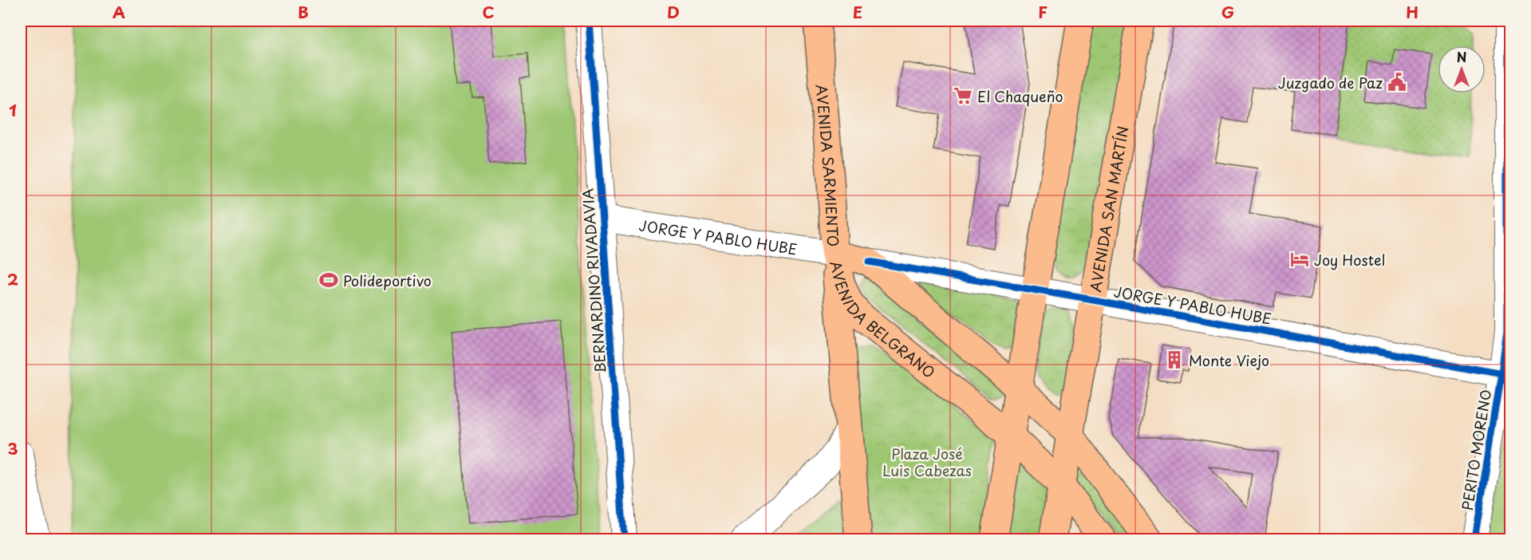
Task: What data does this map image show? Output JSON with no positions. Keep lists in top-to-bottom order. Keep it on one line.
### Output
{"streets":{"main road":["AVENIDA SARMIENTO","AVENIDA SAN MARTÍN","AVENIDA BELGRANO"],"street":["JORGE Y PABLO HUBE","BERNARDINO RIVADAVIA","PERITO MORENO"]},"crossings":[["AVENIDA SARMIENTO","JORGE Y PABLO HUBE"],["AVENIDA SARMIENTO","AVENIDA BELGRANO"],["AVENIDA SAN MARTÍN","JORGE Y PABLO HUBE"],["AVENIDA SAN MARTÍN","AVENIDA BELGRANO"],["JORGE Y PABLO HUBE","BERNARDINO RIVADAVIA"],["JORGE Y PABLO HUBE","AVENIDA BELGRANO"],["JORGE Y PABLO HUBE","PERITO MORENO"]],"parks":["Plaza José Luis Cabezas"],"places":{"public building":["Juzgado de Paz"],"supermarket":["El Chaqueño"],"hotel":["Joy Hostel"],"sports":["Polideportivo"],"building":["Monte Viejo"]},"north":"top","grid":{"columns":["A","B","C","D","E","F","G","H"],"rows":["1","2","3"]}}
